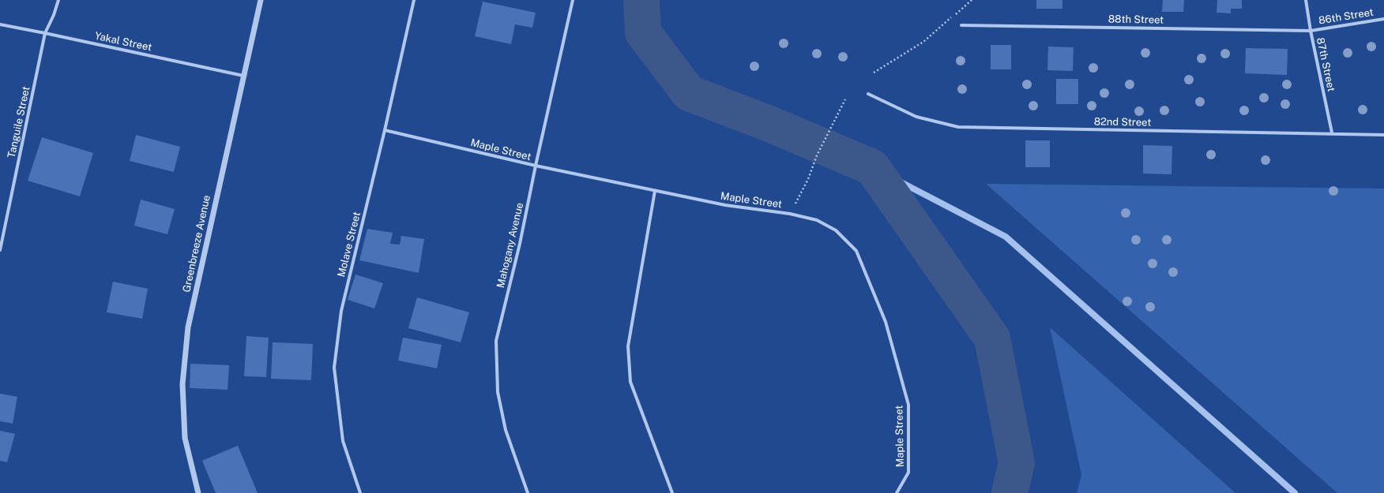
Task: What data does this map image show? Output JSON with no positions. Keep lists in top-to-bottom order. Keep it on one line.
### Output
{"streets":{"street":["86th Street","88th Street","Yakal Street","87th Street","Tanguile Street","82nd Street","Maple Street","Greenbreeze Avenue","Molave Street","Mahogany Avenue"]},"crossings":[["86th Street","88th Street"],["86th Street","87th Street"],["88th Street","87th Street"],["Yakal Street","Tanguile Street"],["Yakal Street","Greenbreeze Avenue"],["87th Street","82nd Street"],["Maple Street","Molave Street"],["Maple Street","Mahogany Avenue"]]}
